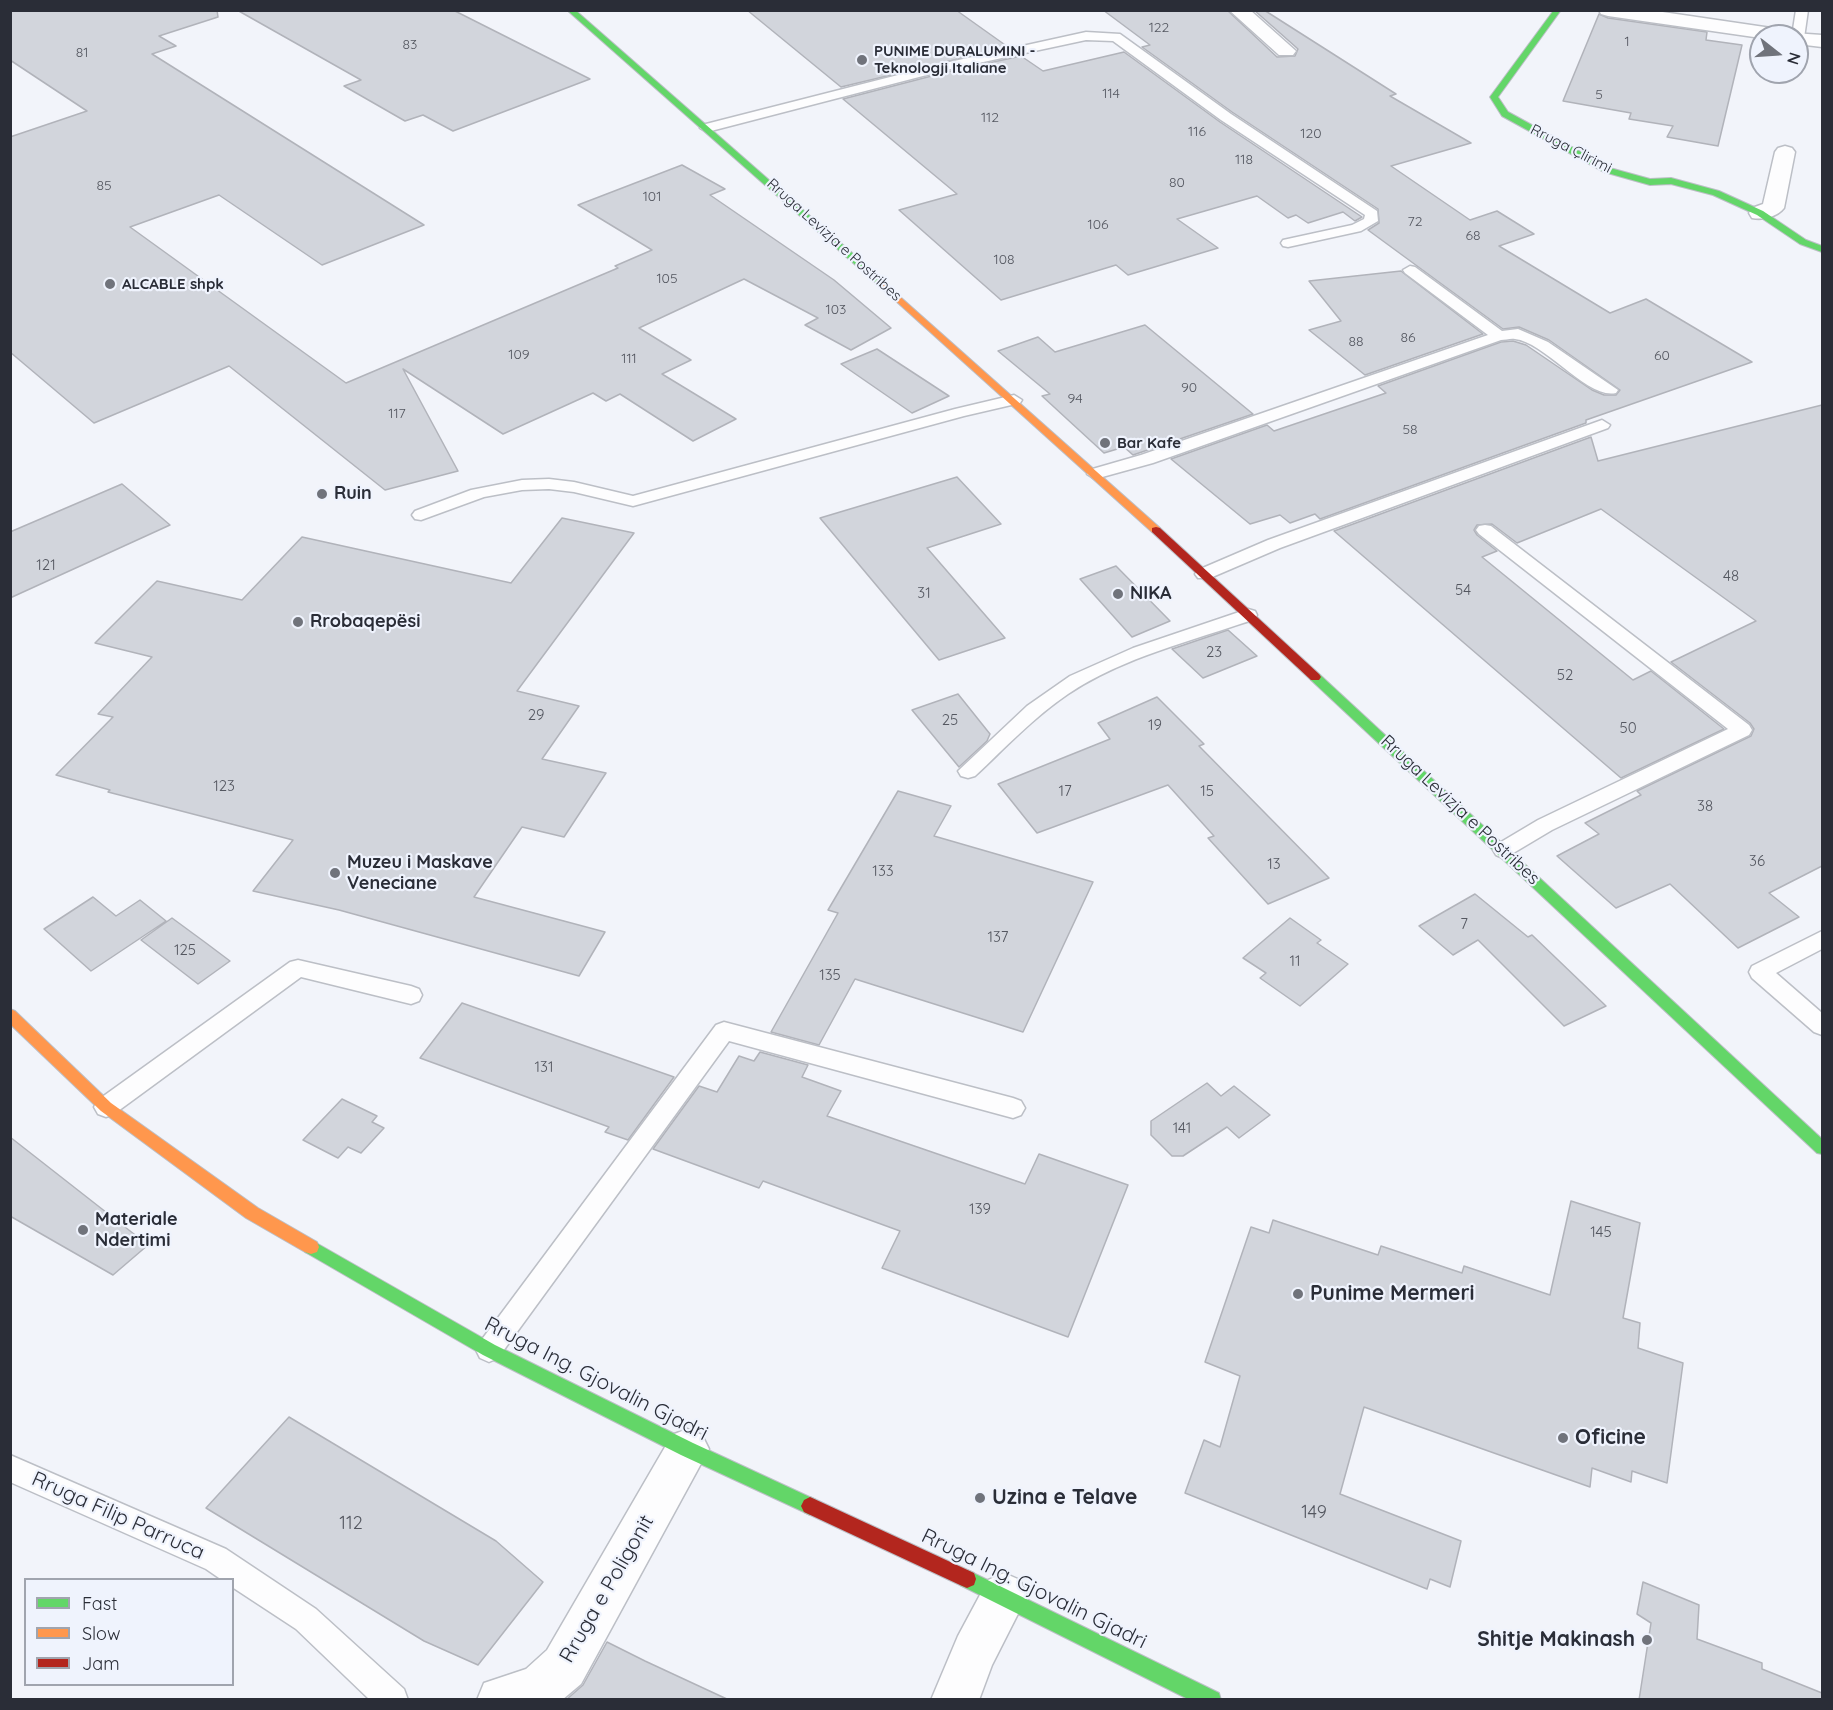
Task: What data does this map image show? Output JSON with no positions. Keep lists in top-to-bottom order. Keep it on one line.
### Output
{"streets":{"street":["Rruga Çlirimi","Rruga Levizja e Postribes","Rruga Ing. Gjovalin Gjadri","Rruga e Poligonit"],"lane":["Rruga Filip Parruca"]},"crossings":[["Rruga Ing. Gjovalin Gjadri","Rruga e Poligonit"]],"places":["PUNIME DURALUMINI - Teknologji Italiane","ALCABLE shpk","Bar Kafe","Ruin","NIKA","Rrobaqepësi","Muzeu i Maskave Veneciane","Materiale Ndertimi","Punime Mermeri","Oficine","Uzina e Telave","Shitje Makinash"],"house_numbers":["122","1","83","81","114","5","112","116","120","118","80","85","101","72","106","68","108","105","103","86","88","109","60","111","90","94","117","58","121","48","54","31","23","52","29","25","19","50","123","17","15","38","36","13","133","7","137","125","11","135","131","141","139","145","149","112"],"legend":["Fast","Slow","Jam"],"north":"right"}
